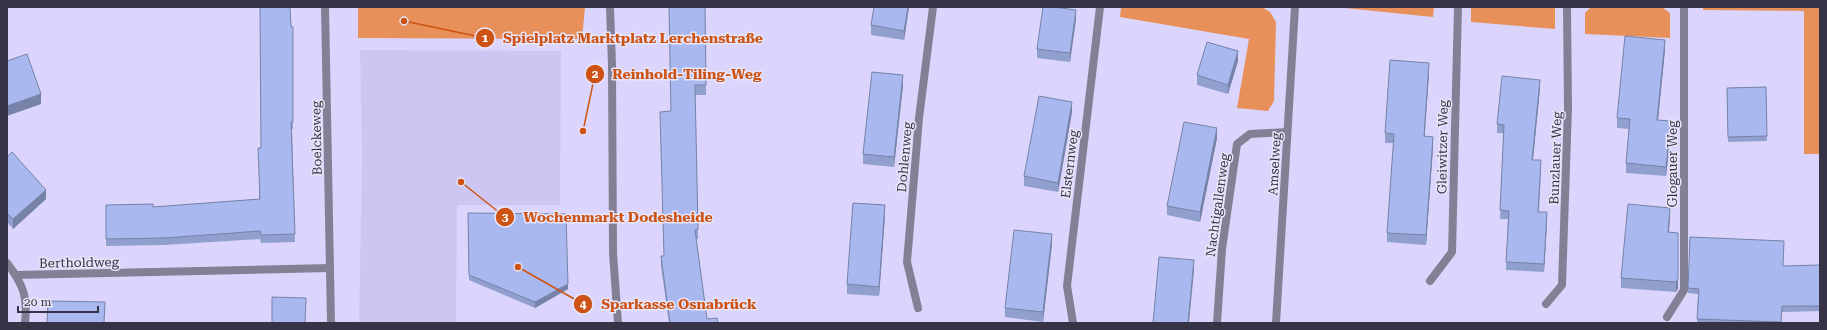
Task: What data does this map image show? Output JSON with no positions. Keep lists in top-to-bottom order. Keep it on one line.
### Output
{"streets":{"street":["Boelckeweg","Gleiwitzer Weg","Dohlenweg","Bunzlauer Weg","Elsternweg","Amselweg","Glogauer Weg","Nachtigallenweg","Bertholdweg"]},"crossings":[["Boelckeweg","Bertholdweg"],["Amselweg","Nachtigallenweg"]],"places":["Spielplatz Marktplatz Lerchenstraße","Reinhold-Tiling-Weg","Wochenmarkt Dodesheide","Sparkasse Osnabrück"],"scale_bar":"20 m"}
